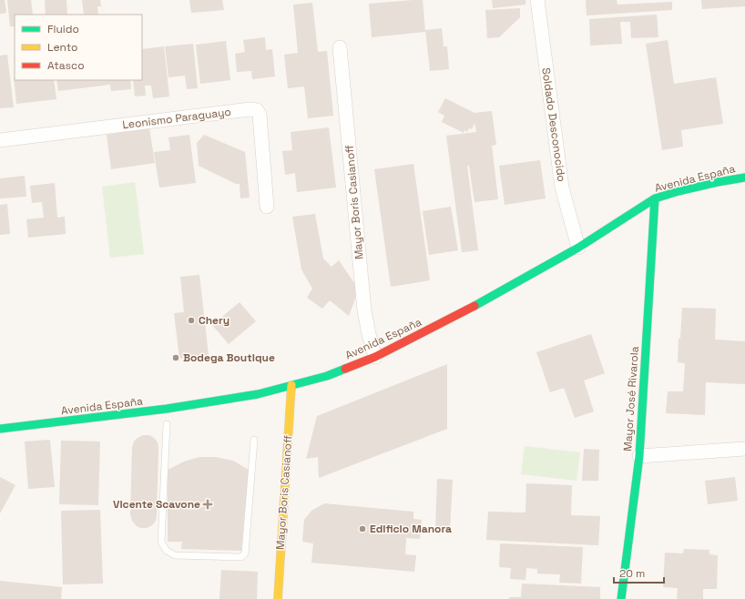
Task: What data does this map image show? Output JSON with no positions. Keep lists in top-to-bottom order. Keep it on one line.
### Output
{"streets":{"main road":["Avenida España","Mayor Boris Casianoff","Mayor José Rivarola"],"street":["Leonismo Paraguayo","Soldado Desconocido"]},"crossings":[["Soldado Desconocido","Avenida España"],["Avenida España","Mayor Boris Casianoff"],["Avenida España","Mayor José Rivarola"]],"places":{"other":["Chery","Bodega Boutique","Edificio Manora"],"health":["Vicente Scavone"]},"legend":["Fluido","Lento","Atasco"],"scale_bar":"20 m"}
